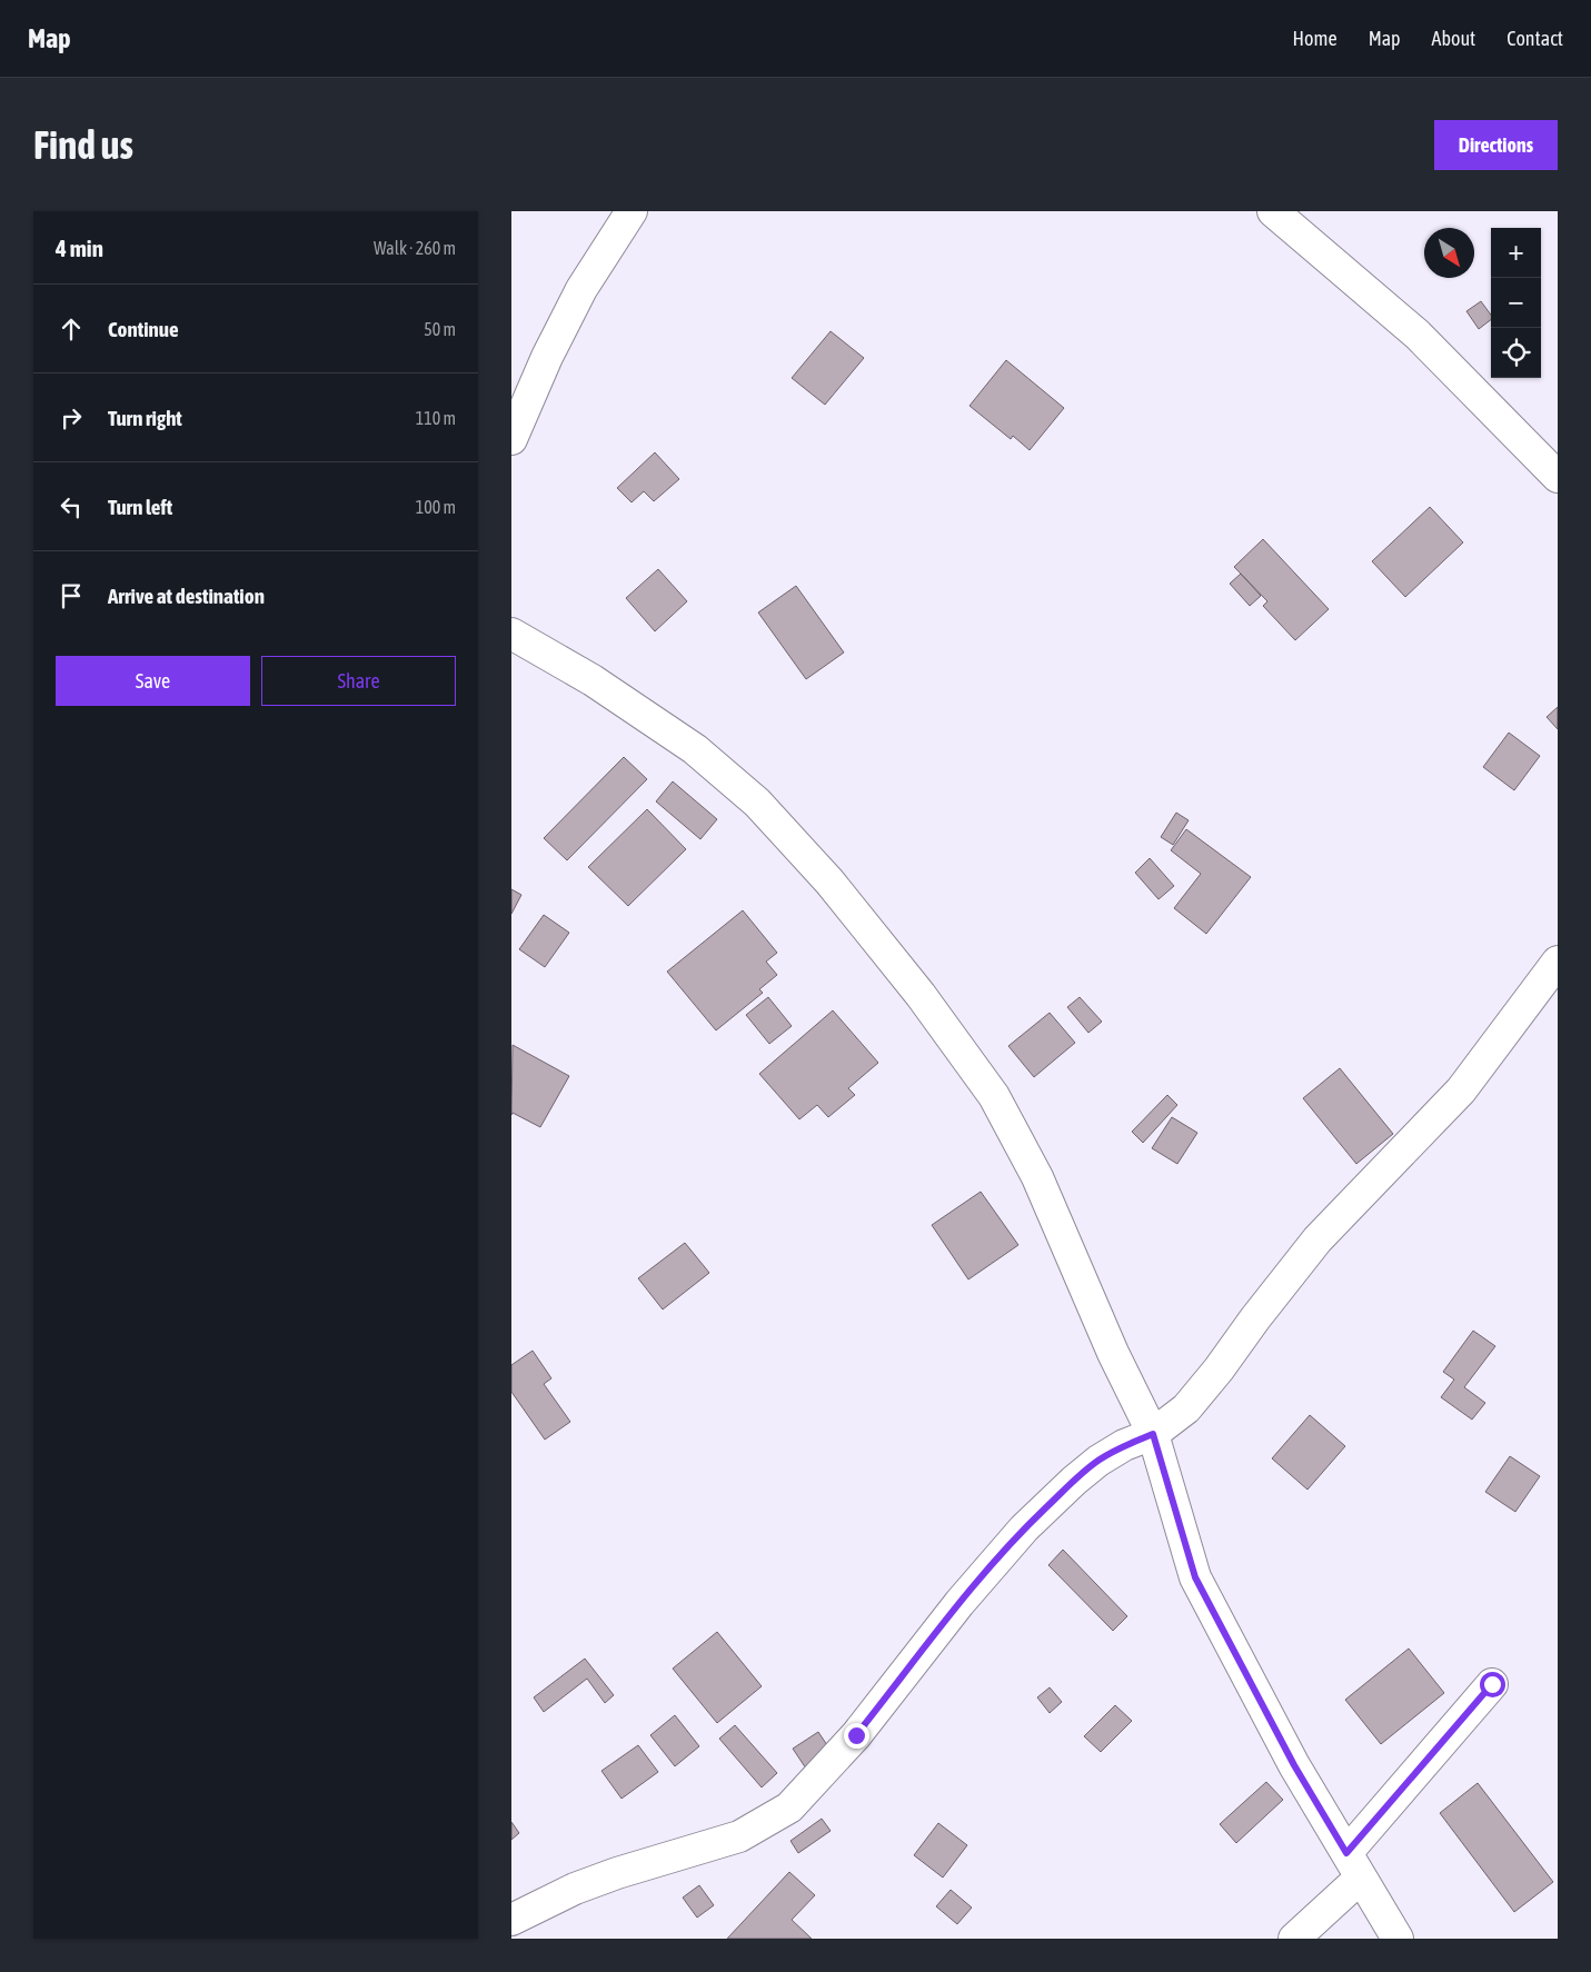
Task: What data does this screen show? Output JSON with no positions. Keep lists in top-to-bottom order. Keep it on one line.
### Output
{"north":"bottom right","page":{"header":"Map","nav":["Home","Map","About","Contact"],"buttons":["Directions",["Save","Share"]],"title":"Find us","heading":["4 min","Walk · 260 m"],"map_buttons":["+","−"],"list":[["Continue","50 m"],["Turn right","110 m"],["Turn left","100 m"],"Arrive at destination"]}}
